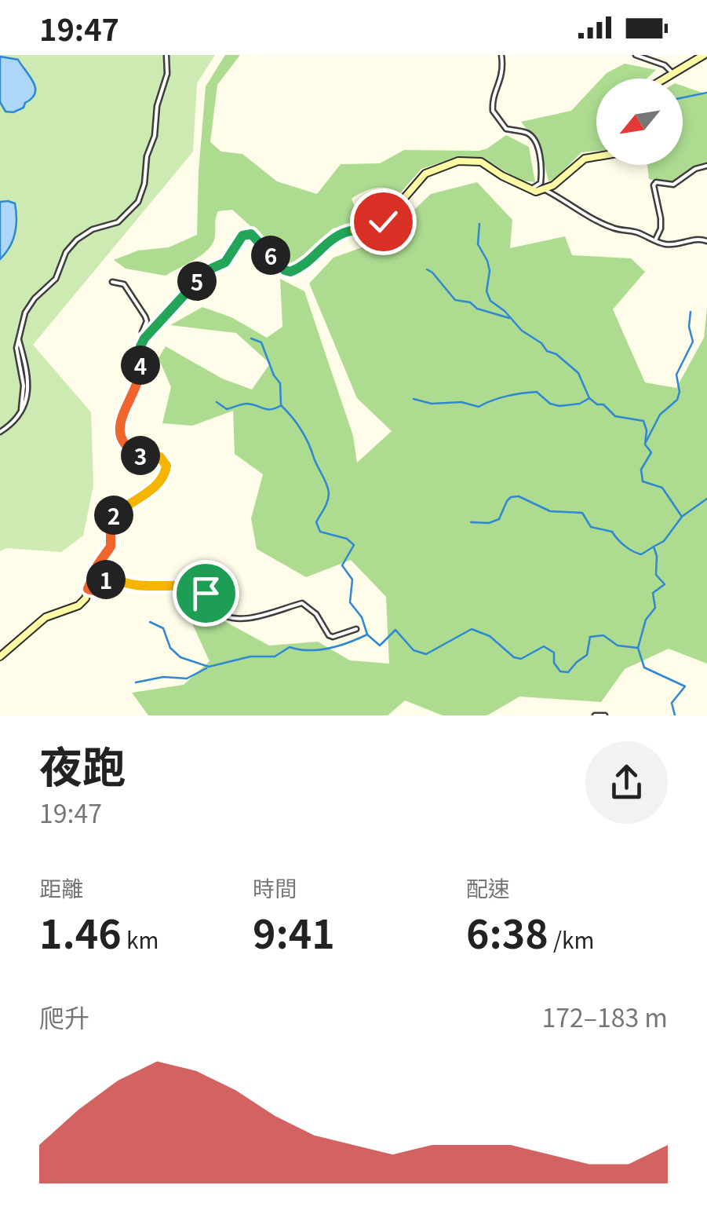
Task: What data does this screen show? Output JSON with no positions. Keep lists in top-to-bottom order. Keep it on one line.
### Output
{"north":"bottom left","page":{"status":"19:47","pins":["6","5","4","3","2","1"],"heading":["夜跑","19:47"],"stats":[["距離","1.46 km"],["時間","9:41"],["配速","6:38 /km"]],"chart":["爬升","172–183 m"]}}
